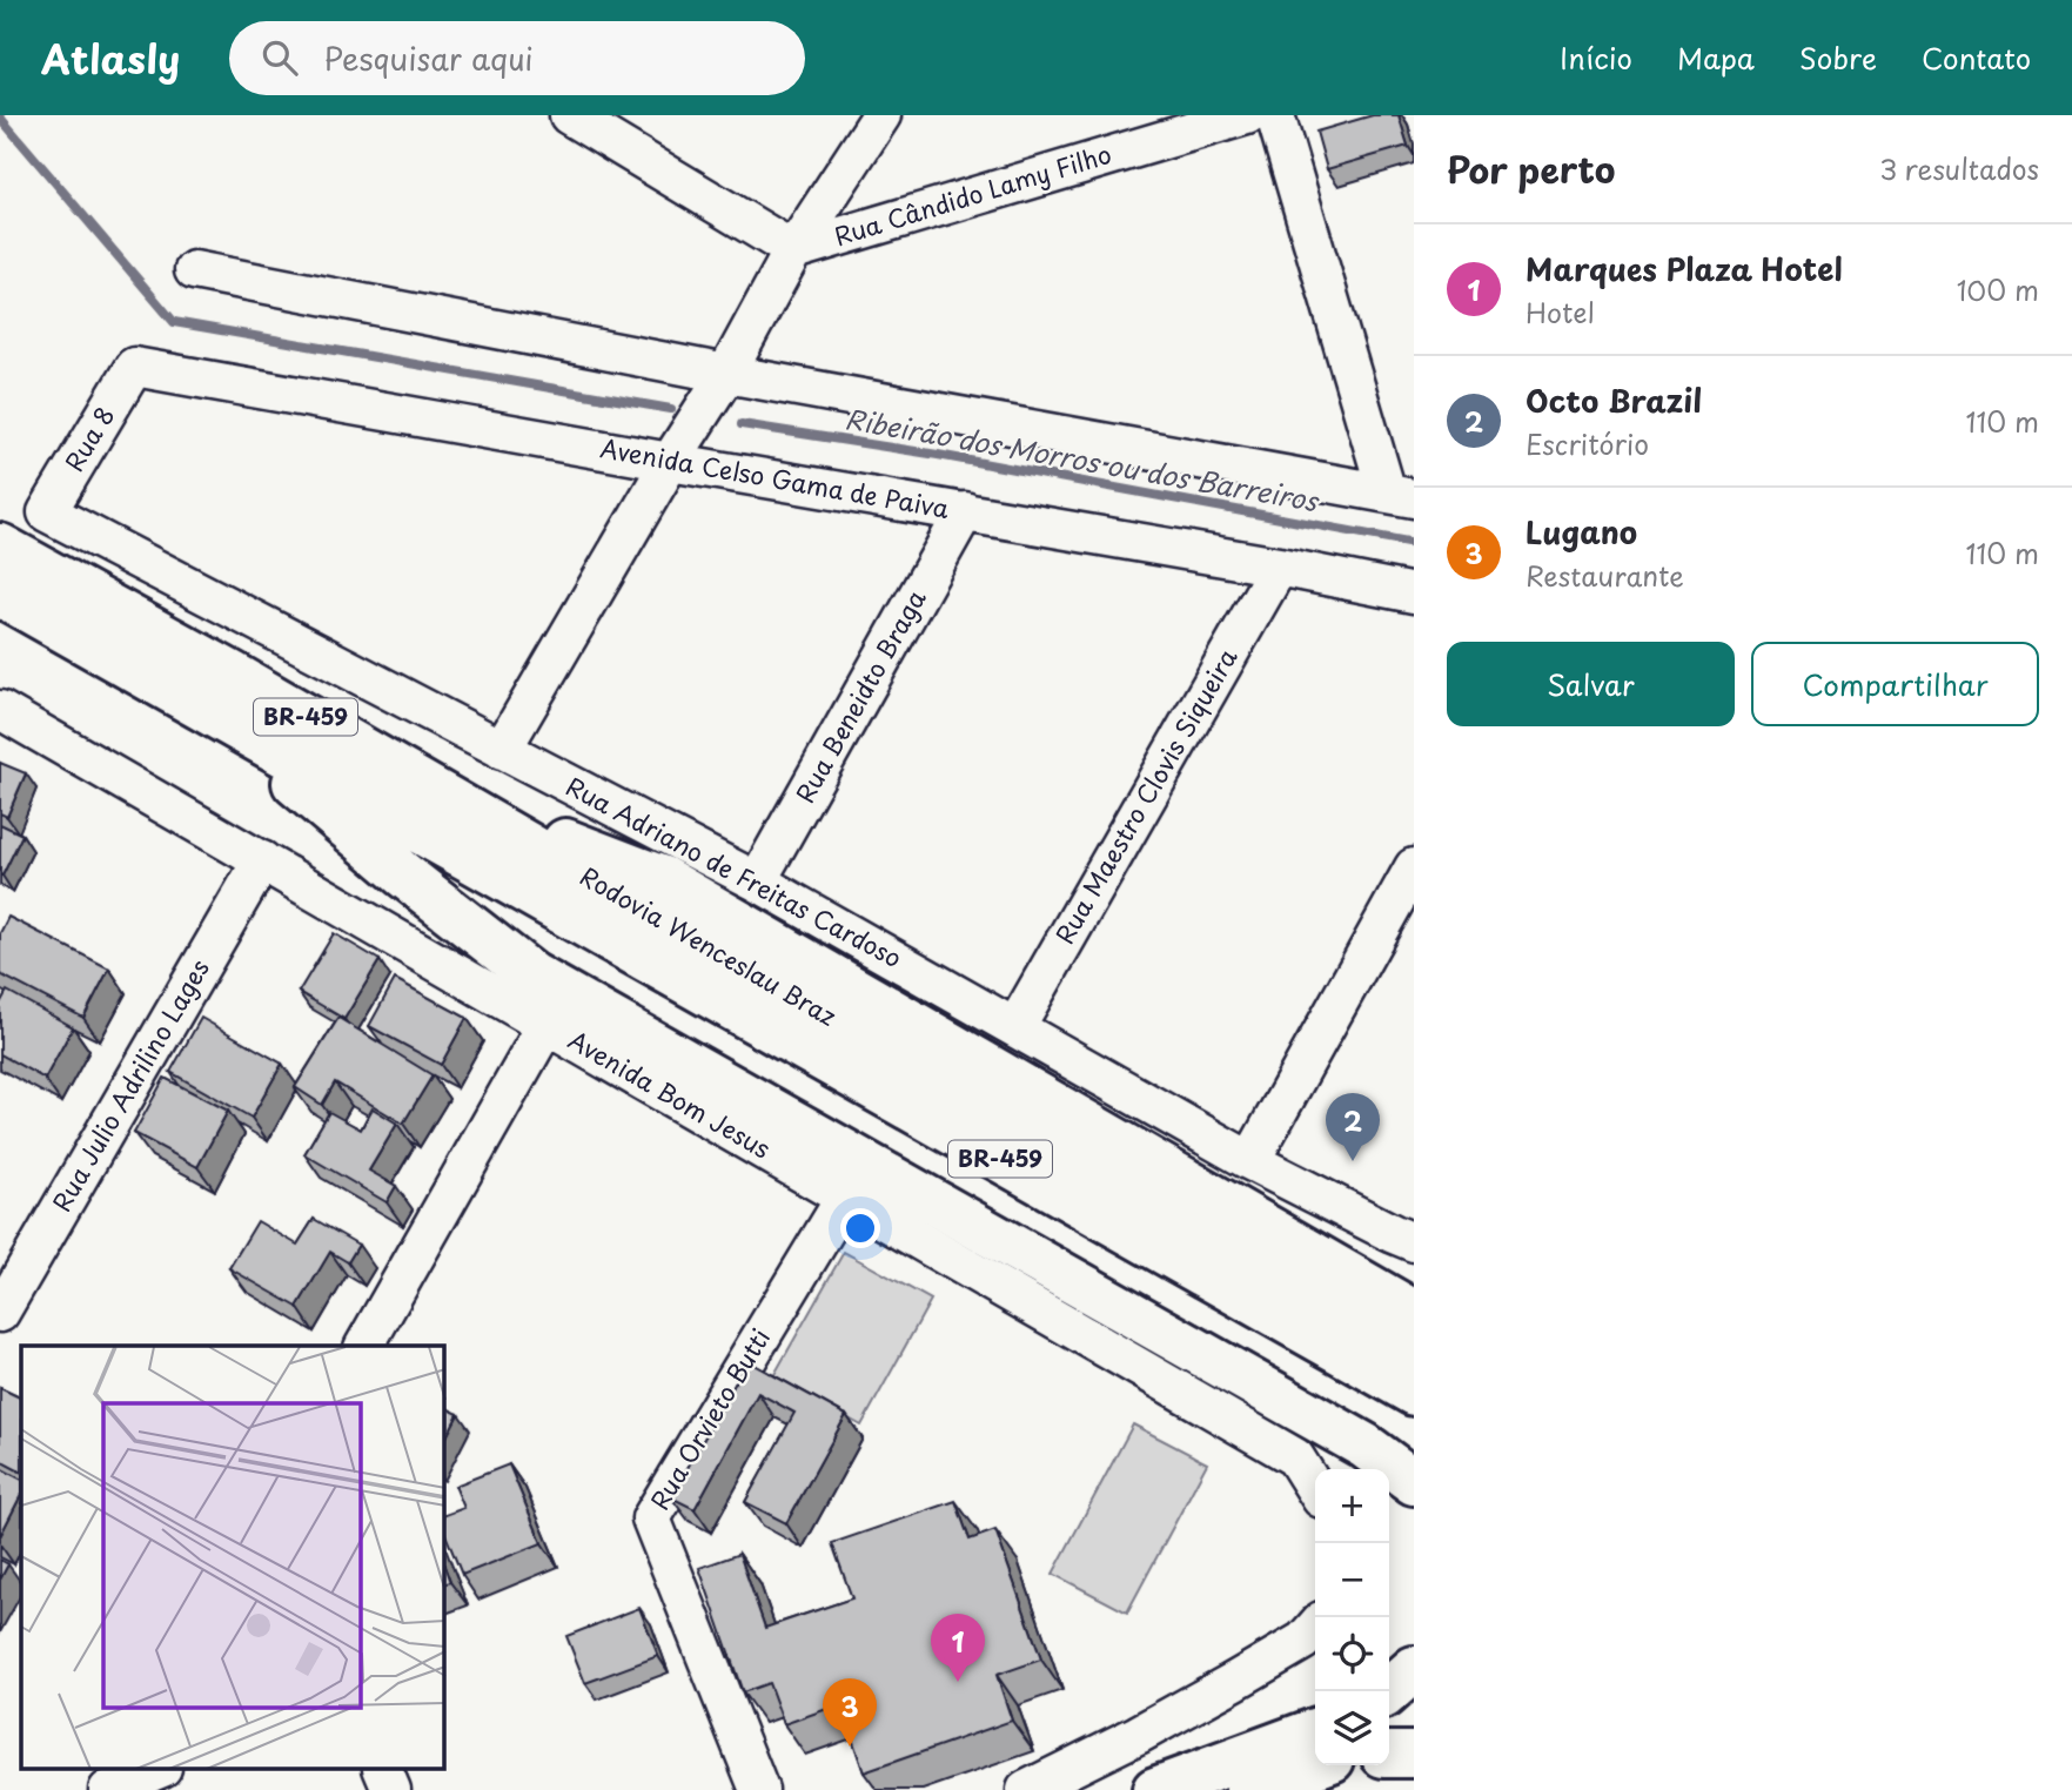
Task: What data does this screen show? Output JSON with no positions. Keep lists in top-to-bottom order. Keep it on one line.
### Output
{"streets":{"main road":["BR-459","Rodovia Wenceslau Braz"],"street":["Rua Cândido Lamy Filho","Rua 8","Avenida Celso Gama de Paiva","Rua Beneidto Braga","Rua Maestro Clovis Siqueira","Rua Adriano de Freitas Cardoso","Rua Julio Adrilino Lages","Avenida Bom Jesus","Rua Orvieto Butti"]},"crossings":[["Rua 8","Avenida Celso Gama de Paiva"],["Rua 8","Rua Adriano de Freitas Cardoso"],["Avenida Celso Gama de Paiva","Rua Beneidto Braga"],["Avenida Celso Gama de Paiva","Rua Maestro Clovis Siqueira"],["Rua Beneidto Braga","Rua Adriano de Freitas Cardoso"],["Rua Maestro Clovis Siqueira","Rua Adriano de Freitas Cardoso"],["Rua Julio Adrilino Lages","Avenida Bom Jesus"],["Avenida Bom Jesus","Rua Orvieto Butti"]],"water":["Ribeirão dos Morros ou dos Barreiros"],"page":{"header":"Atlasly","search":"Pesquisar aqui","nav":["Início","Mapa","Sobre","Contato"],"heading":["Por perto","3 resultados"],"list":[{"mark":"1","name":"Marques Plaza Hotel","note":"Hotel","value":"100 m"},{"mark":"2","name":"Octo Brazil","note":"Escritório","value":"110 m"},{"mark":"3","name":"Lugano","note":"Restaurante","value":"110 m"}],"buttons":["Salvar","Compartilhar"],"pins":["2","1","3"],"map_buttons":["+","−"]}}
